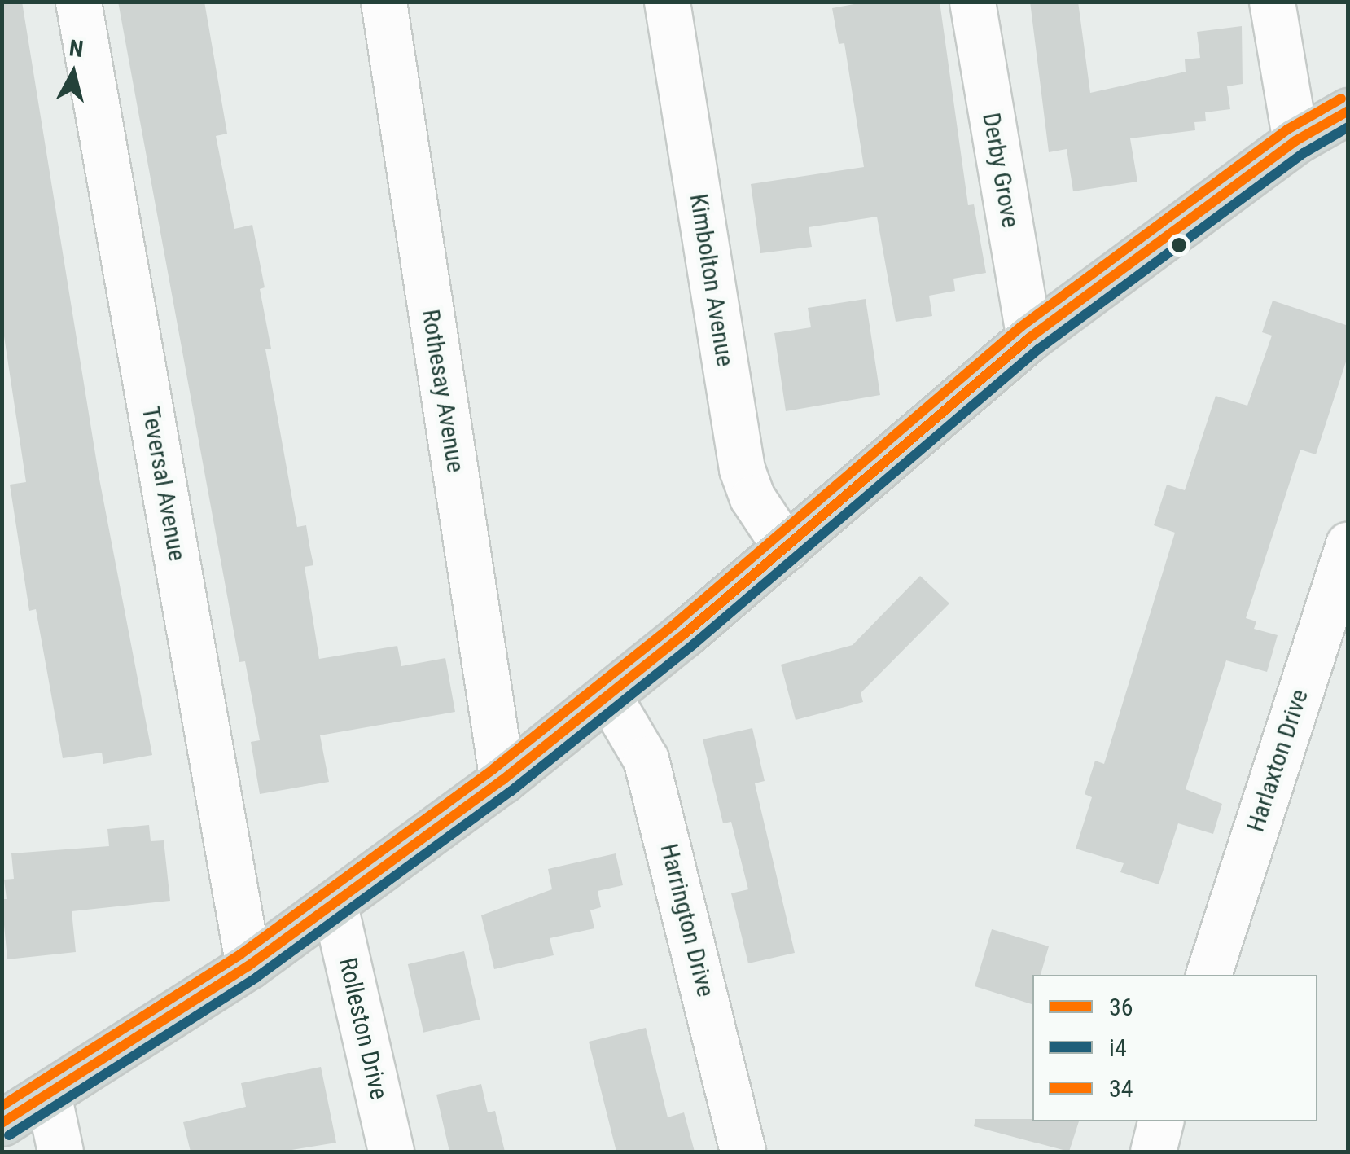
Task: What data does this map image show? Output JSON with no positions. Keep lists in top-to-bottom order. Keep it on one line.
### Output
{"streets":{"street":["Derby Grove","Kimbolton Avenue","Rothesay Avenue","Teversal Avenue","Harlaxton Drive","Harrington Drive","Rolleston Drive"]},"lines":["transit line 34","transit line 36","transit line i4"],"legend":["36","i4","34"],"north":"top"}
